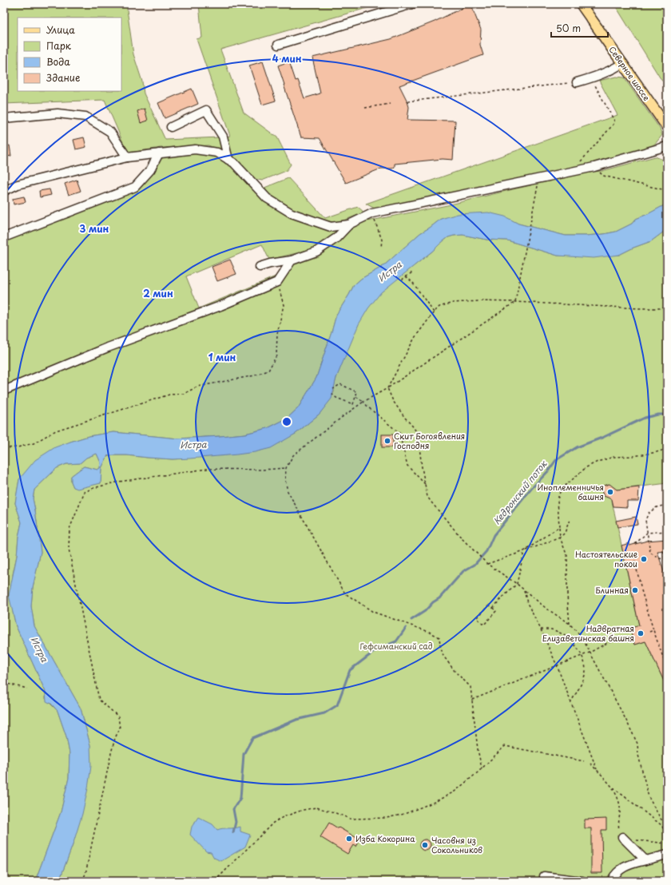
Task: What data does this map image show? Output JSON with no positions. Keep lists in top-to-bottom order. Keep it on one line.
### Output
{"streets":{"main road":["Северное шоссе"]},"water":["Истра","Кедронский поток"],"parks":["Гефсиманский сад"],"places":["Скит Богоявления Господня","Иноплеменничья башня","Настоятельские покои","Блинная","Надвратная Елизаветинская башня","Изба Кокорина","Часовня из Сокольников"],"legend":["Улица","Парк","Вода","Здание"],"scale_bar":"50 m","rings":["4 мин","3 мин","2 мин","1 мин"]}
